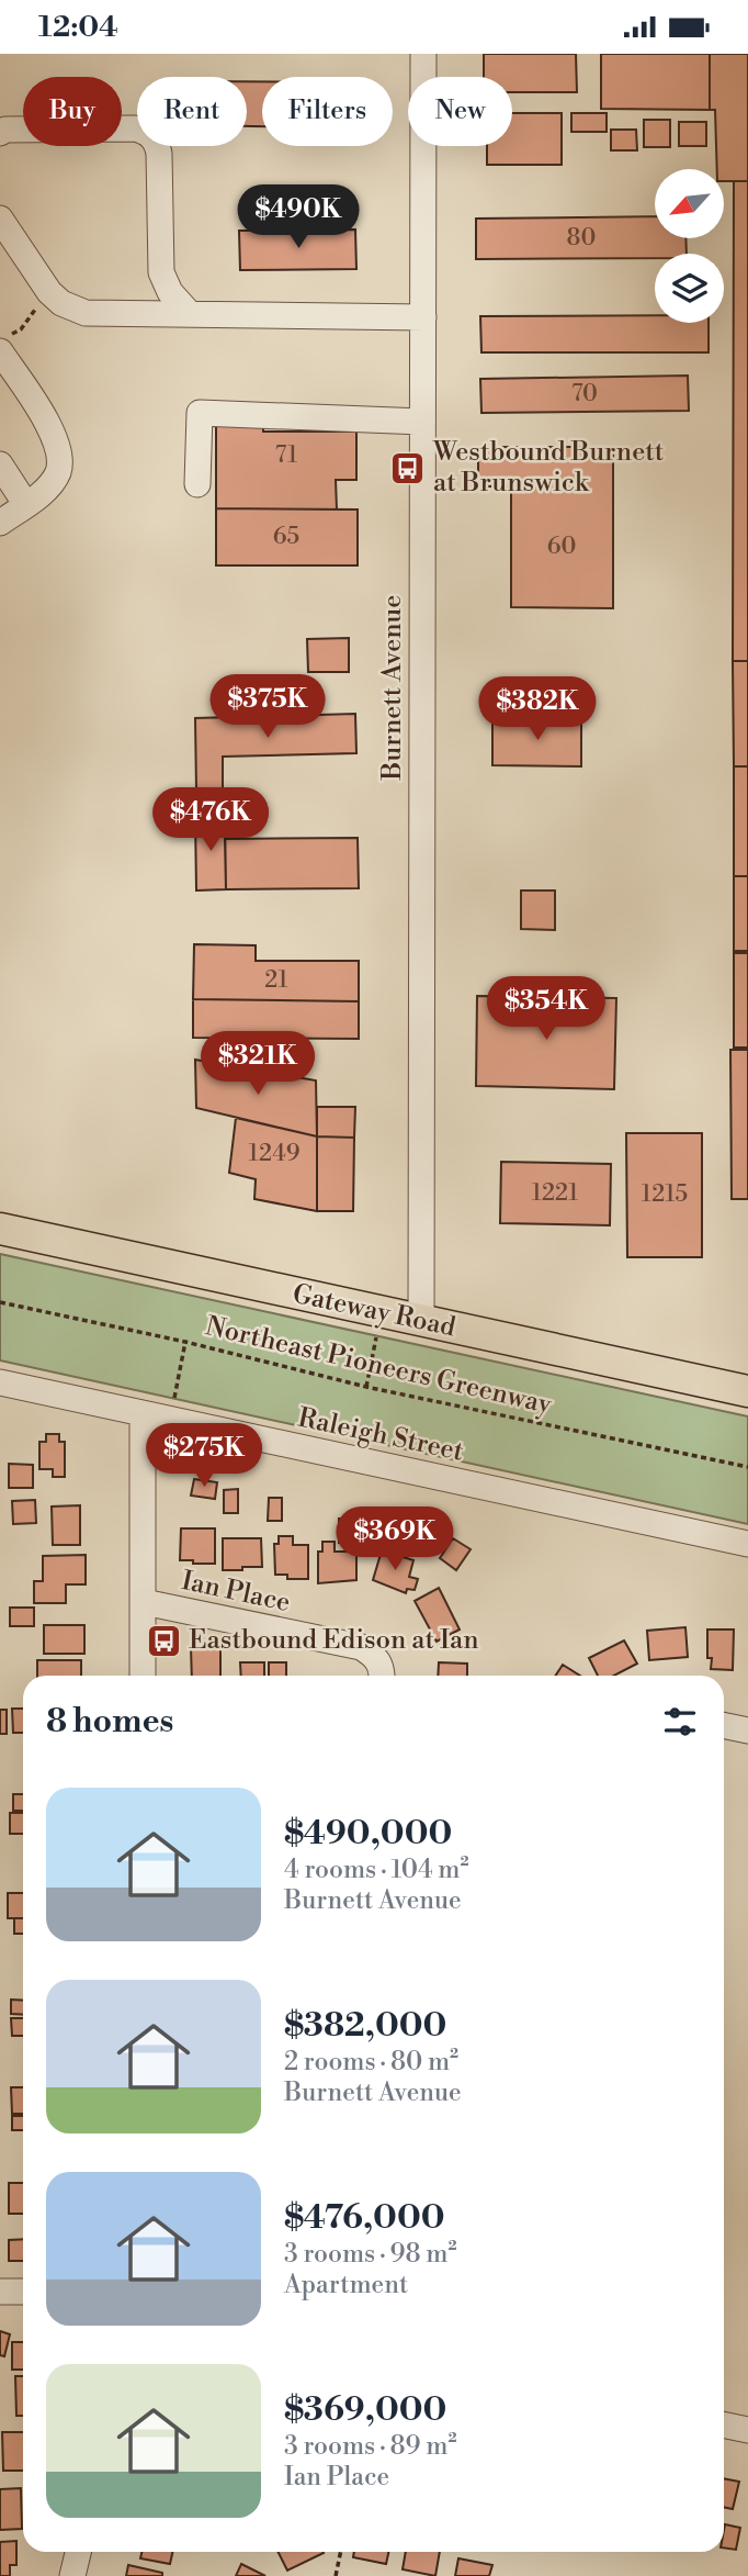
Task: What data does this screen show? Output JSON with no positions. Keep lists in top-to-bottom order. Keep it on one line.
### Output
{"streets":{"main road":["Gateway Road"],"street":["Burnett Avenue","Raleigh Street","Ian Place"],"path":["Northeast Pioneers Greenway"]},"crossings":[["Burnett Avenue","Gateway Road"]],"places":{"bus stop":["Westbound Burnett at Brunswick","Eastbound Edison at Ian"]},"house_numbers":["80","70","71","65","60","21","1249","1221","1215"],"north":"bottom left","page":{"status":"12:04","chip":["Buy","Rent","Filters","New"],"price":["$490K","$375K","$382K","$476K","$354K","$321K","$275K","$369K"],"heading":"8 homes","list":[{"name":"$490,000","note":"4 rooms · 104 m² · Burnett Avenue"},{"name":"$382,000","note":"2 rooms · 80 m² · Burnett Avenue"},{"name":"$476,000","note":"3 rooms · 98 m² · Apartment"},{"name":"$369,000","note":"3 rooms · 89 m² · Ian Place"}]}}
